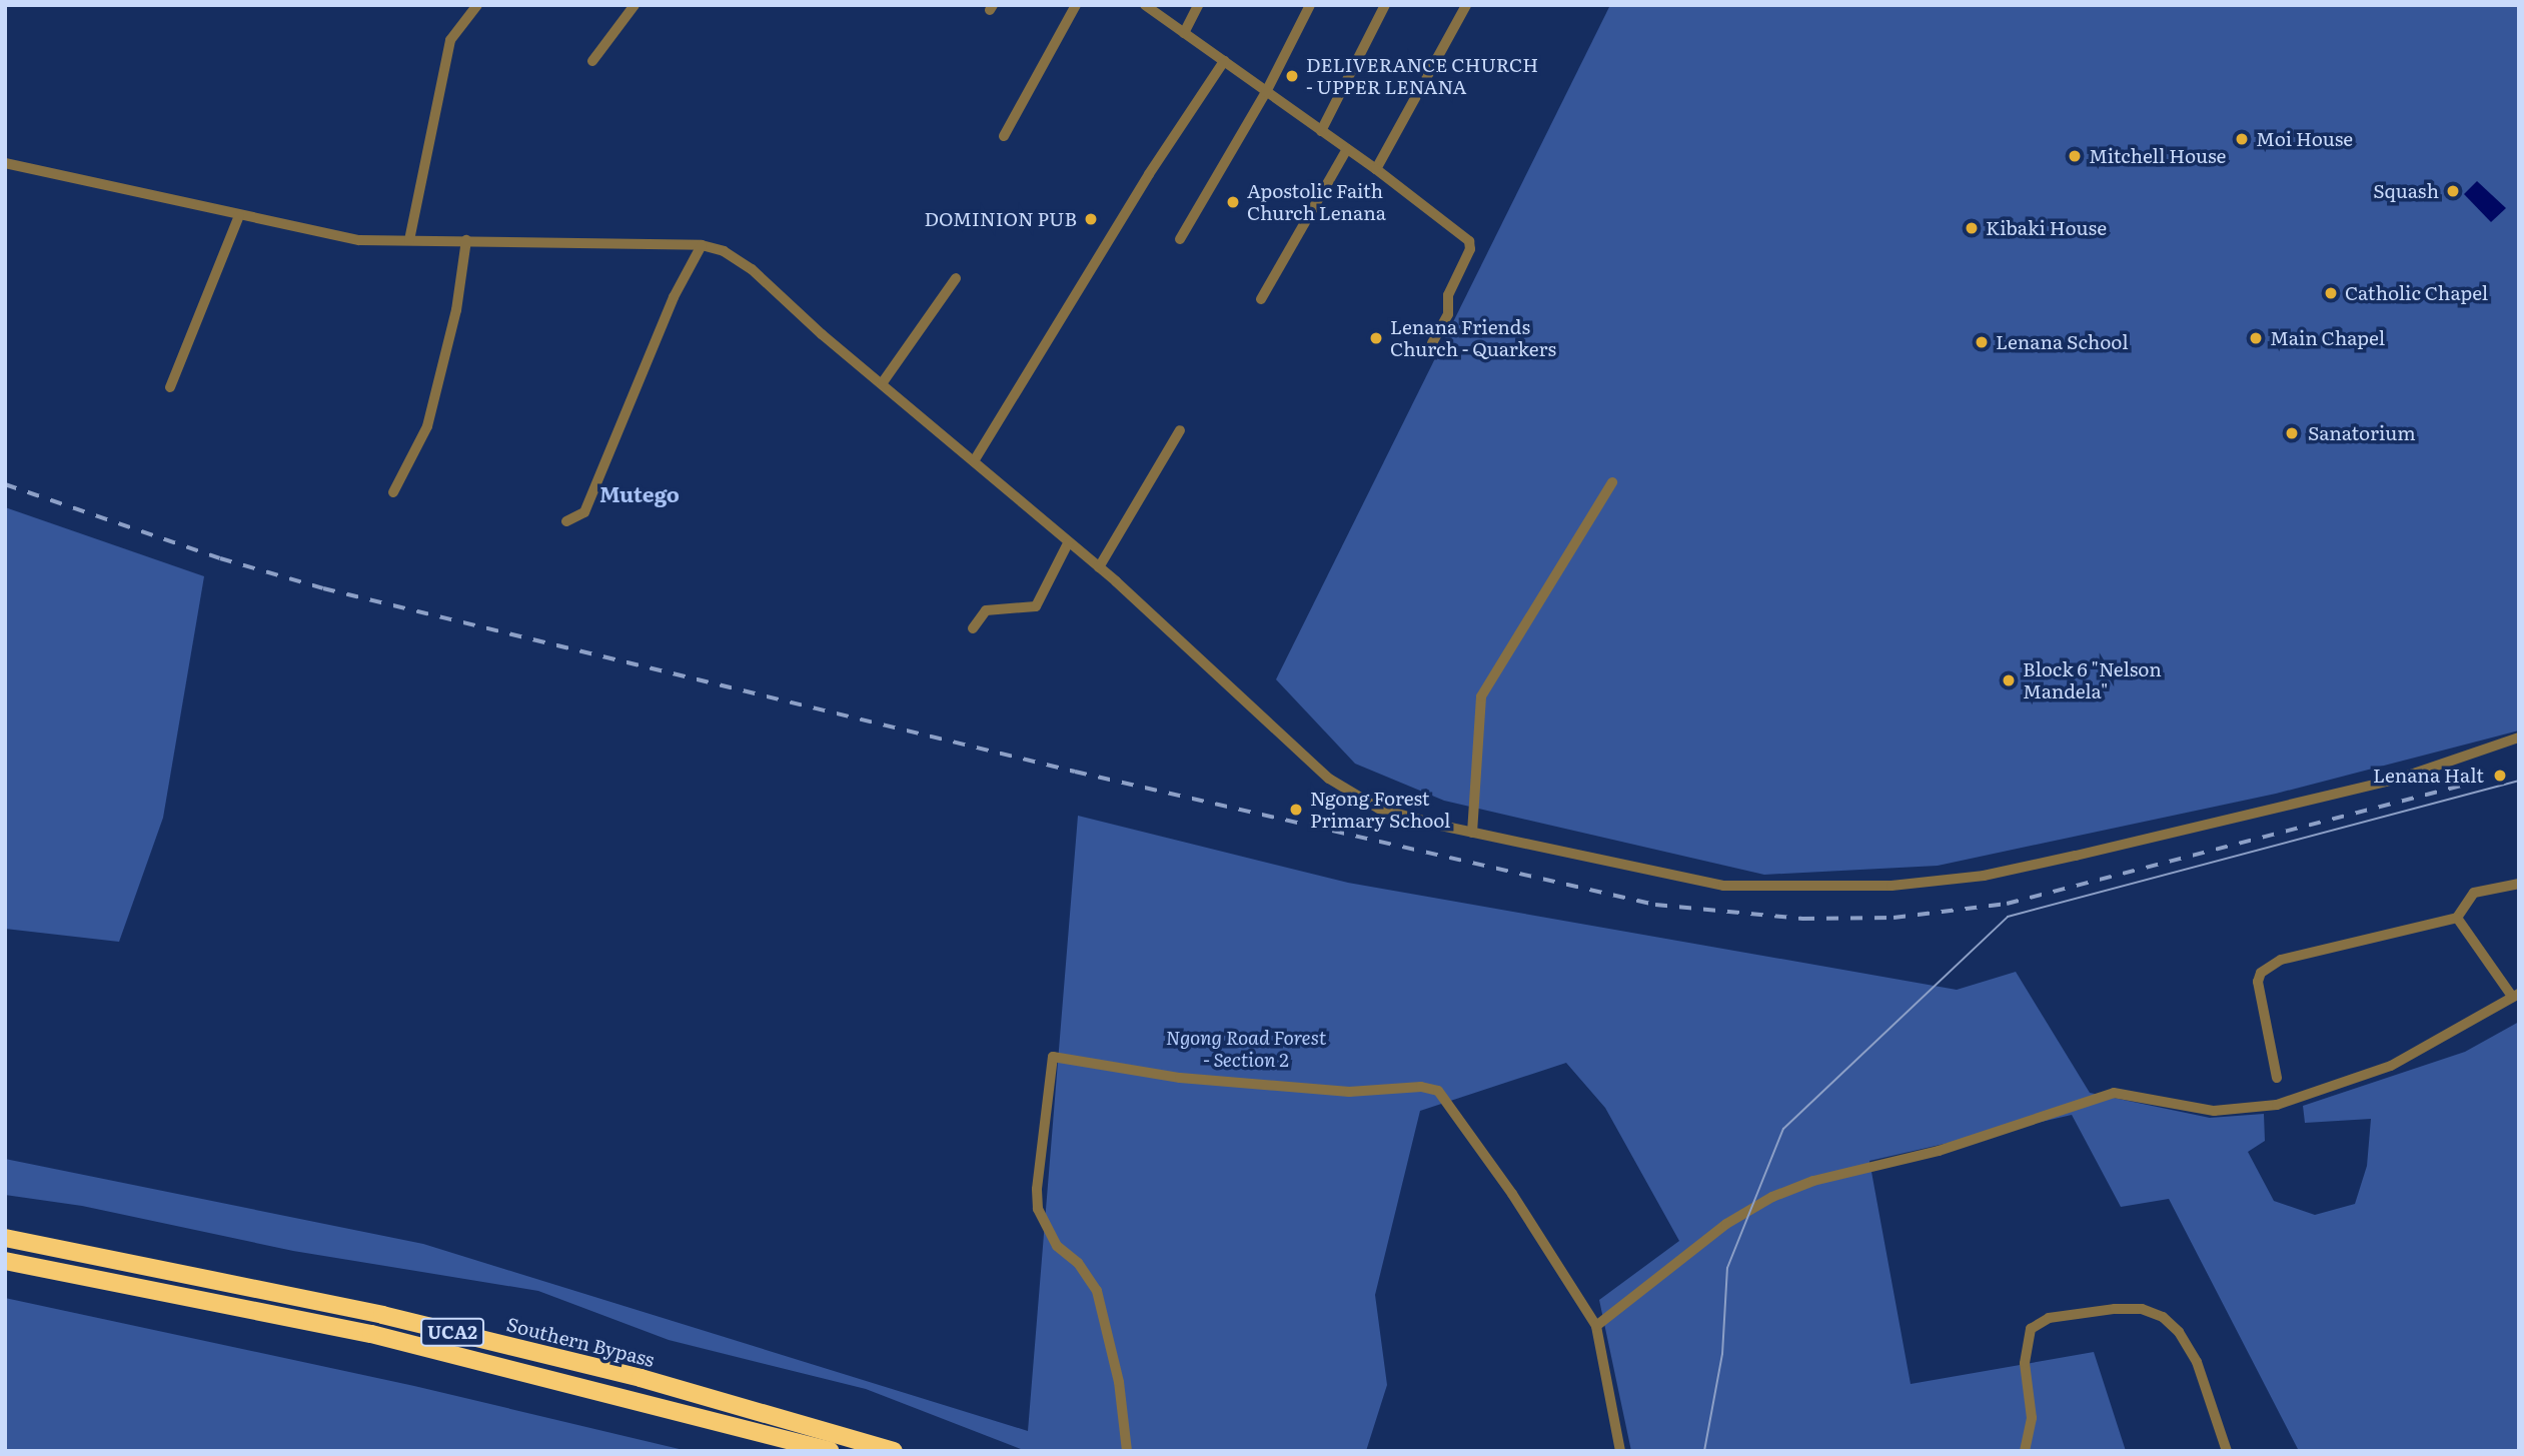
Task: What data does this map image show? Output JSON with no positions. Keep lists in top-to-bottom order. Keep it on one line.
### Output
{"streets":{"highway":["UCA2","Southern Bypass"]},"districts":["Mutego"],"parks":["Ngong Road Forest - Section 2"],"places":["DELIVERANCE CHURCH - UPPER LENANA","Moi House","Mitchell House","Squash","Apostolic Faith Church Lenana","DOMINION PUB","Kibaki House","Catholic Chapel","Lenana Friends Church - Quarkers","Main Chapel","Lenana School","Sanatorium","Block 6 \"Nelson Mandela\"","Lenana Halt","Ngong Forest Primary School"]}
